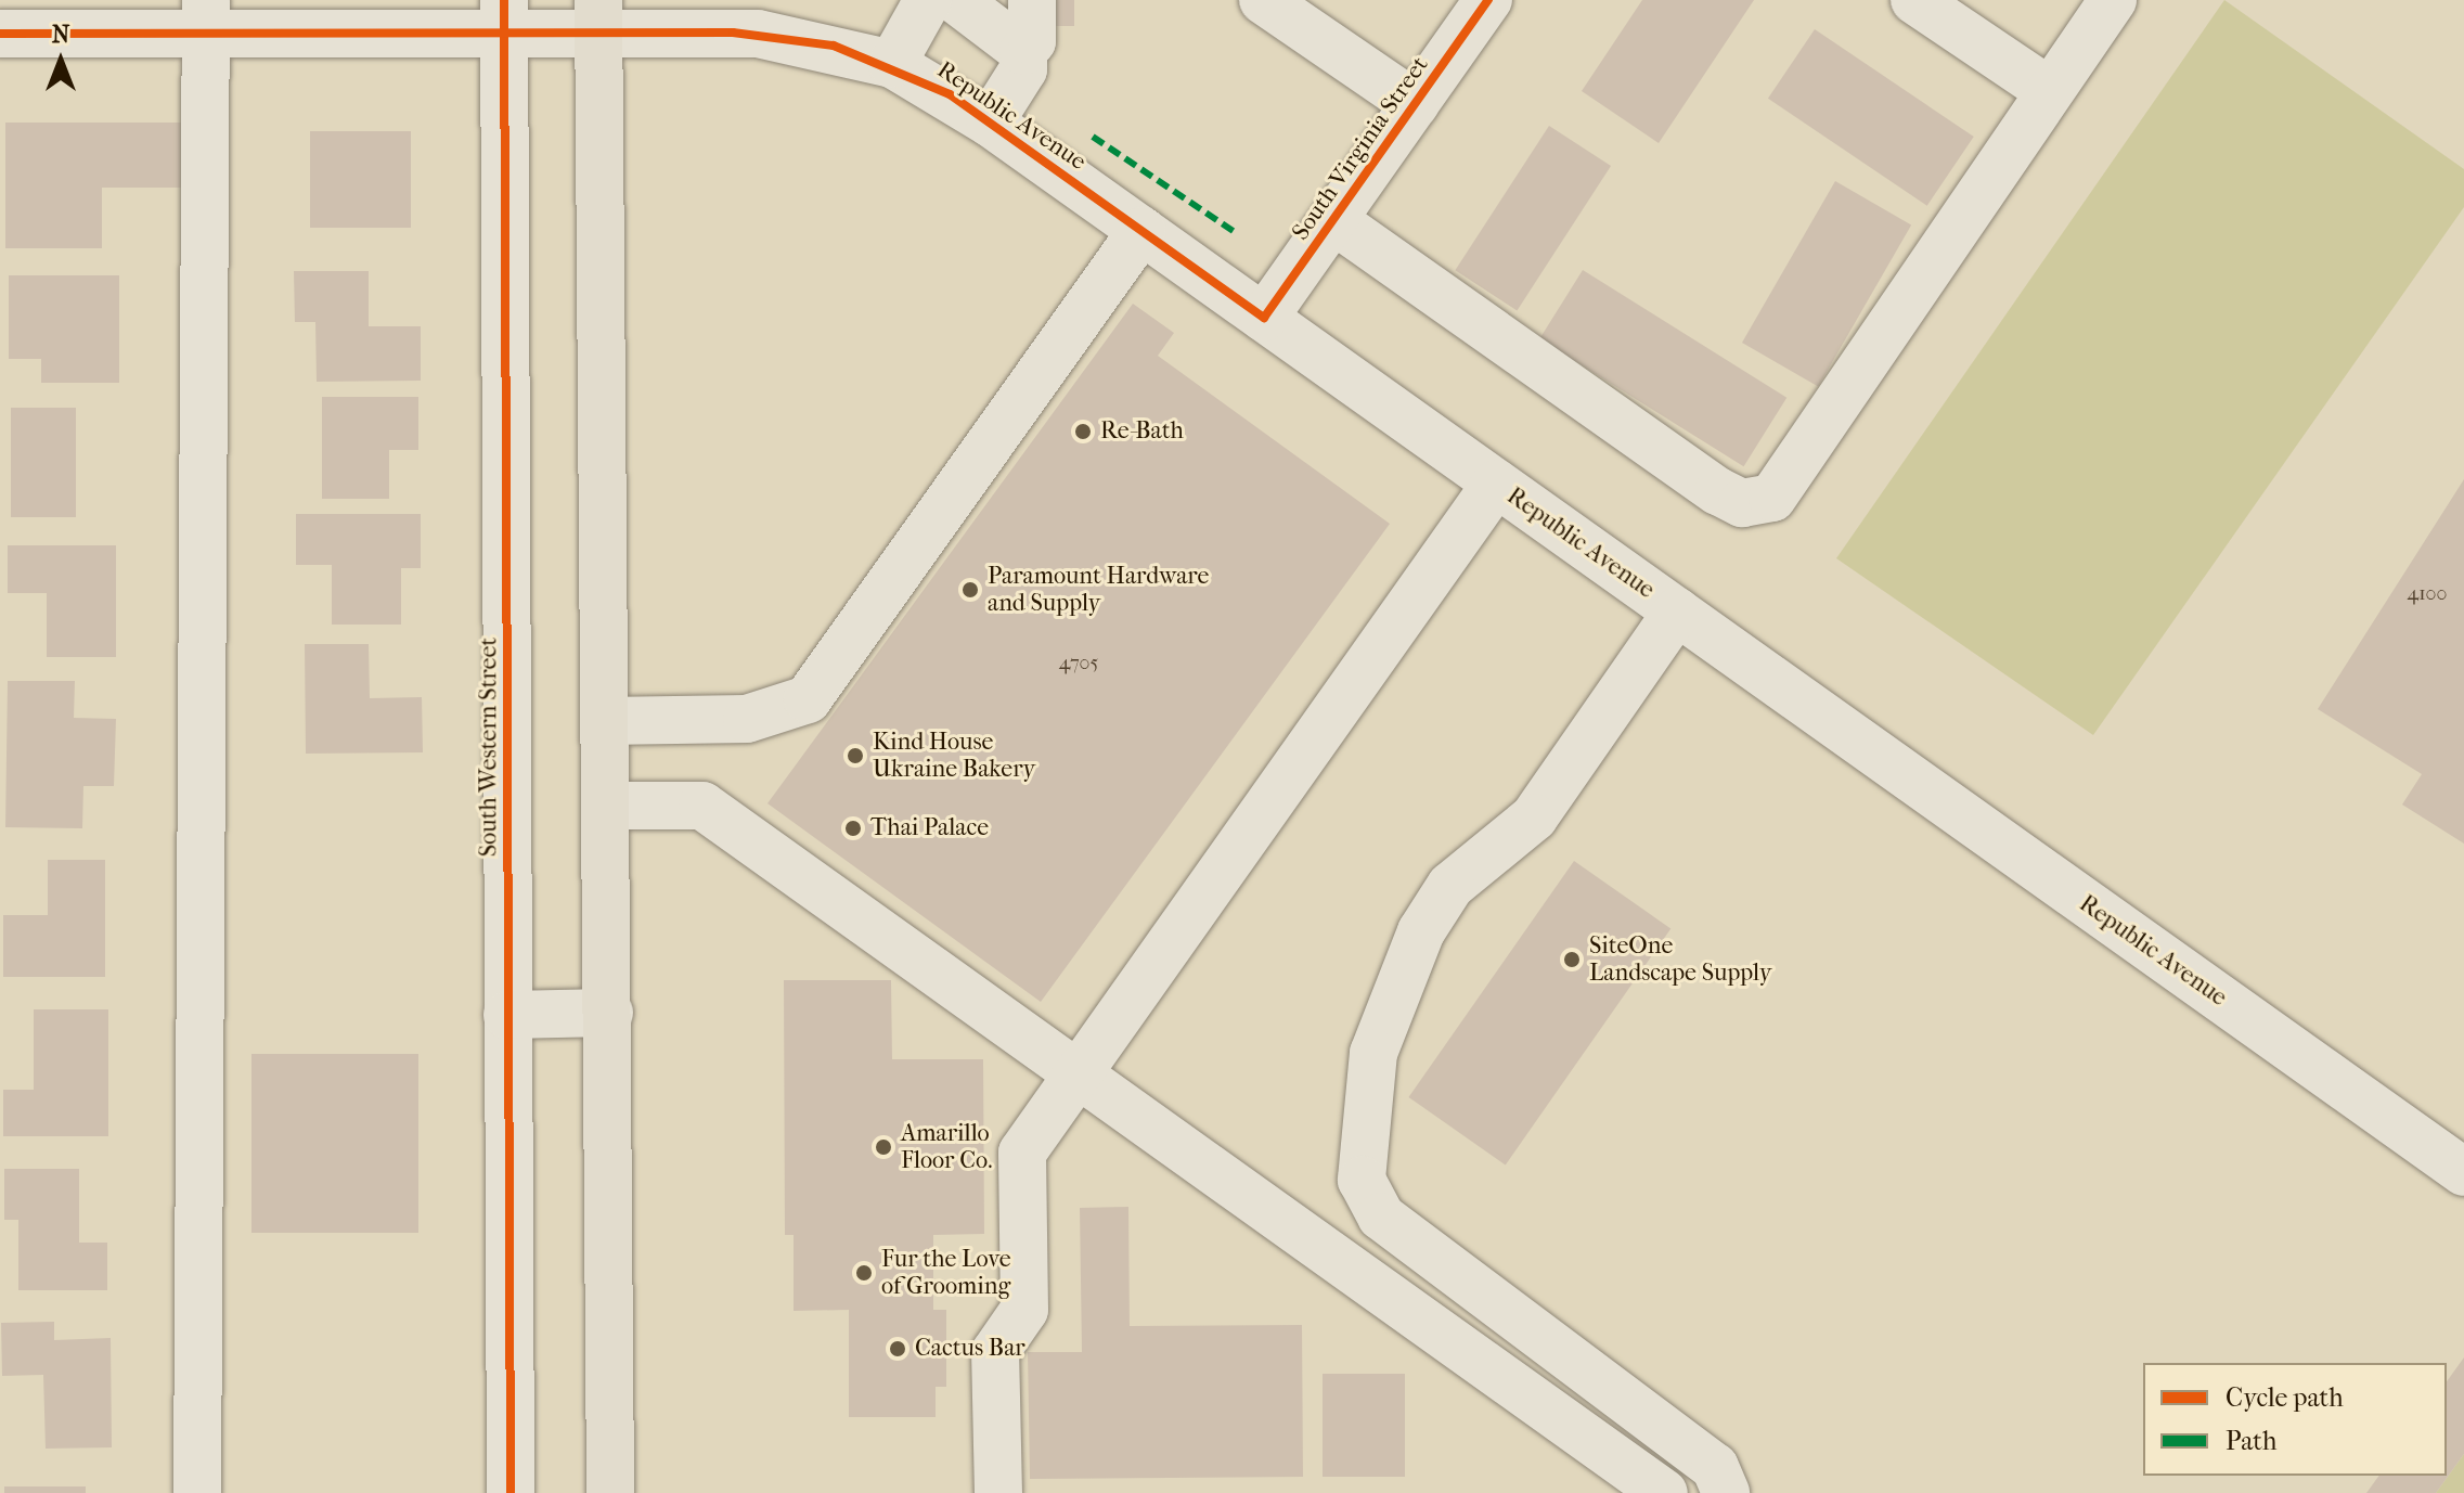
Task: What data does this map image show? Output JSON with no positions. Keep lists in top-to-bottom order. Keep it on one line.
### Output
{"streets":{"street":["Republic Avenue","South Virginia Street","South Western Street"]},"crossings":[["Republic Avenue","South Virginia Street"],["Republic Avenue","South Western Street"]],"places":["Re-Bath","Paramount Hardware and Supply","Kind House Ukraine Bakery","Thai Palace","SiteOne Landscape Supply","Amarillo Floor Co.","Fur the Love of Grooming","Cactus Bar"],"house_numbers":["4100","4705"],"legend":["Cycle path","Path"],"north":"top"}
